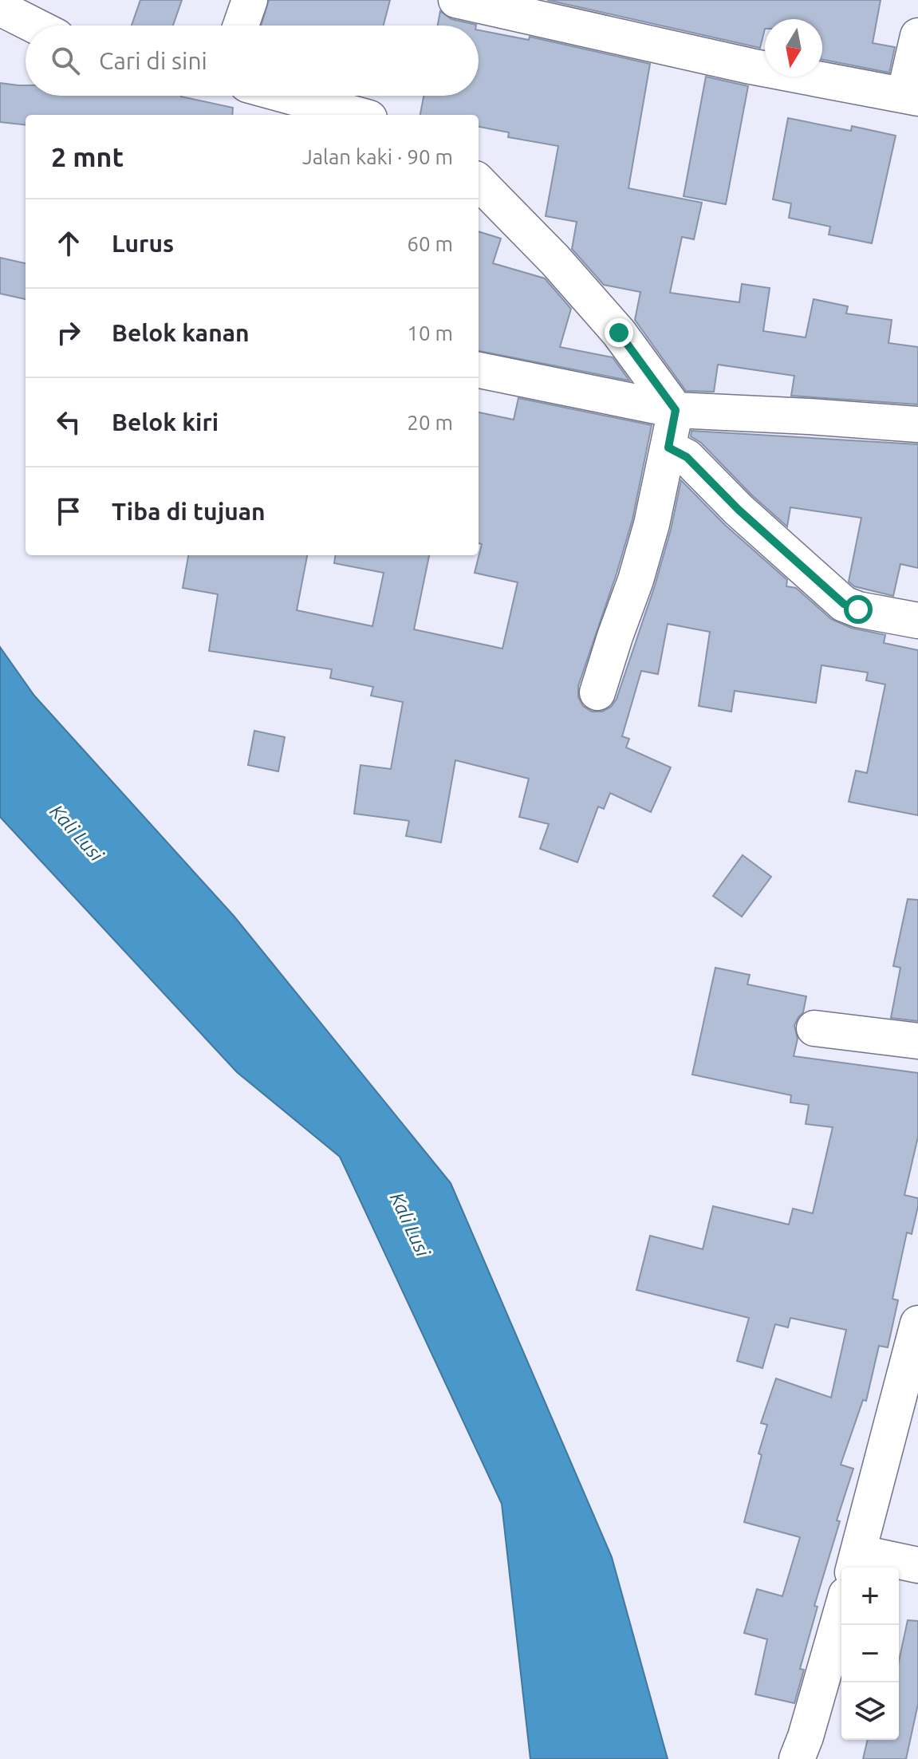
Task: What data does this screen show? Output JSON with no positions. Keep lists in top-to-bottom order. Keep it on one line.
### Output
{"water":["Kali Lusi"],"north":"bottom","page":{"search":"Cari di sini","heading":["2 mnt","Jalan kaki · 90 m"],"list":[["Lurus","60 m"],["Belok kanan","10 m"],["Belok kiri","20 m"],"Tiba di tujuan"],"map_buttons":["+","−"]}}
